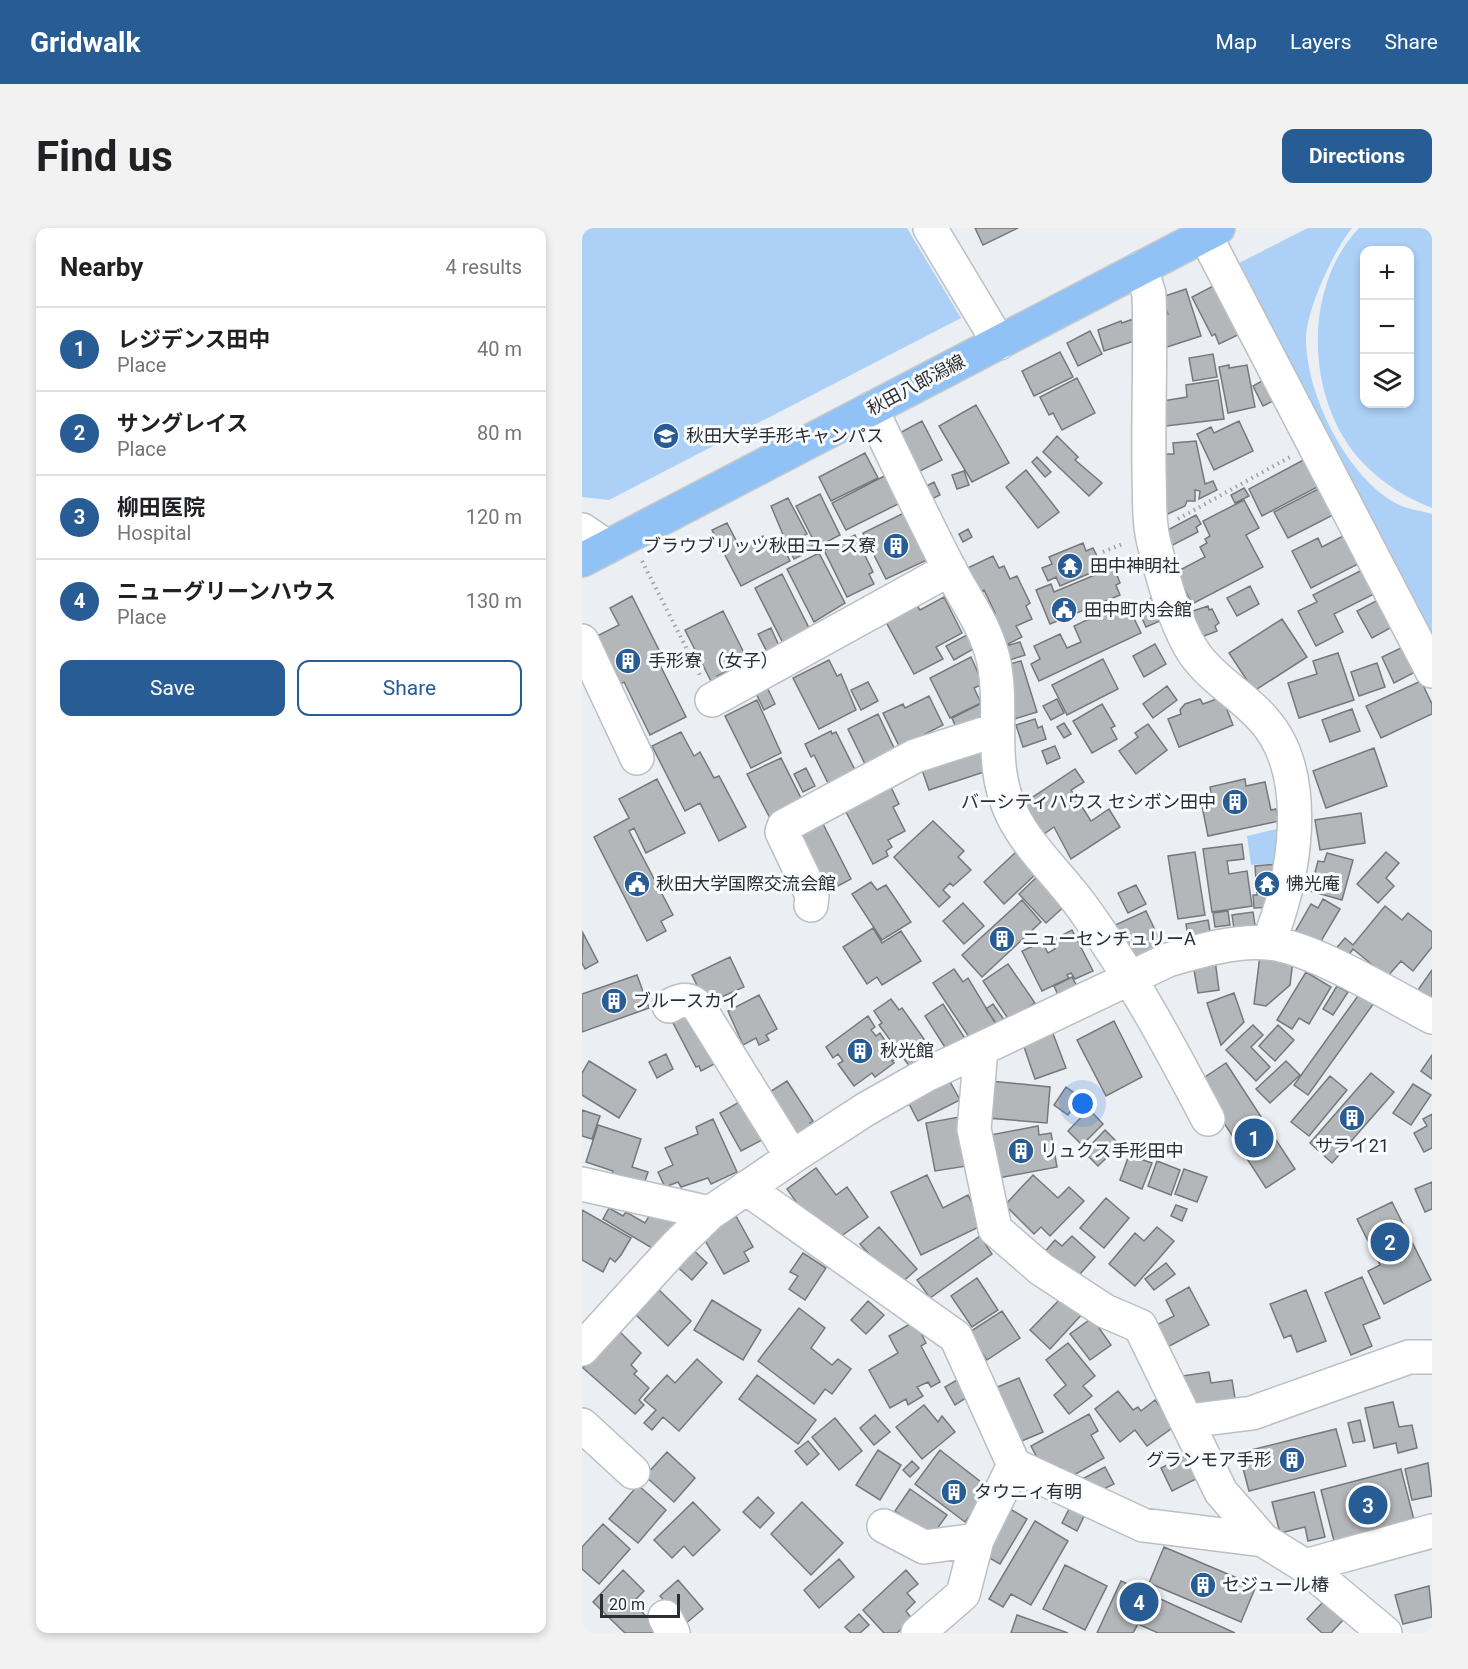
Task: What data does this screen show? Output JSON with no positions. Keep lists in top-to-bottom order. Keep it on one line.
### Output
{"streets":{"main road":["秋田八郎潟線"]},"places":{"school or university":["秋田大学手形キャンパス"],"building":["ブラウブリッツ秋田ユース寮","手形寮 （女子）","バーシティハウス セシボン田中","ニューセンチュリーA","ブルースカイ","秋光館","サライ21","リュクス手形田中","グランモア手形","タウニィ有明","セジュール椿"],"temple":["田中神明社","怫光庵"],"public building":["田中町内会館","秋田大学国際交流会館"]},"scale_bar":"20 m","page":{"header":"Gridwalk","nav":["Map","Layers","Share"],"buttons":["Directions",["Save","Share"]],"title":"Find us","heading":["Nearby","4 results"],"map_buttons":["+","−"],"list":[{"mark":"1","name":"レジデンス田中","note":"Place","value":"40 m"},{"mark":"2","name":"サングレイス","note":"Place","value":"80 m"},{"mark":"3","name":"柳田医院","note":"Hospital","value":"120 m"},{"mark":"4","name":"ニューグリーンハウス","note":"Place","value":"130 m"}],"pins":["1","2","3","4"],"scale":"20 m"}}
